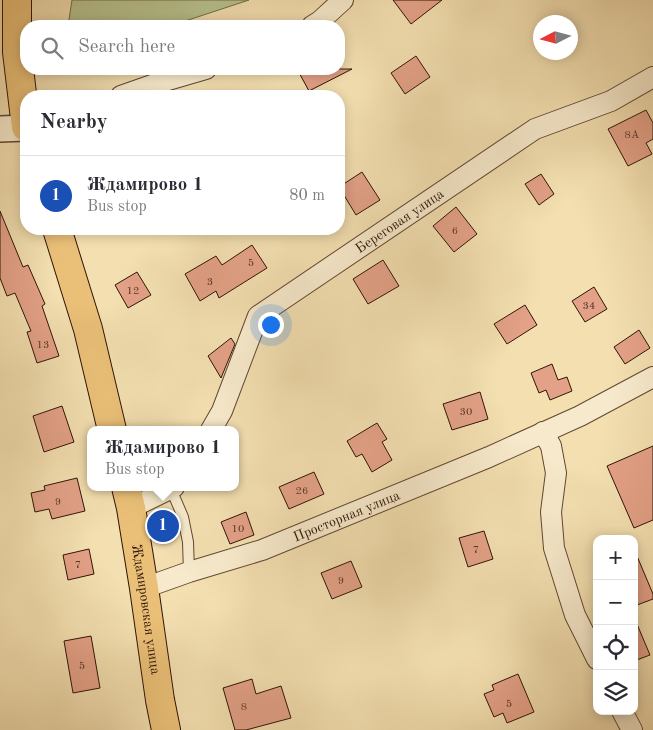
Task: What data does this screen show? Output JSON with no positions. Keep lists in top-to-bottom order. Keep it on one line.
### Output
{"streets":{"main road":["Ждамировская улица"],"street":["Береговая улица","Просторная улица"]},"crossings":[["Просторная улица","Ждамировская улица"]],"house_numbers":["8А","6","5","3","12","34","13","30","26","9","10","7","7","9","5","5","8"],"north":"left","page":{"search":"Search here","heading":"Nearby","list":[{"mark":"1","name":"Ждамирово 1","note":"Bus stop","value":"80 m"}],"popup":["Ждамирово 1","Bus stop"],"pins":"1","map_buttons":["+","−"]}}
